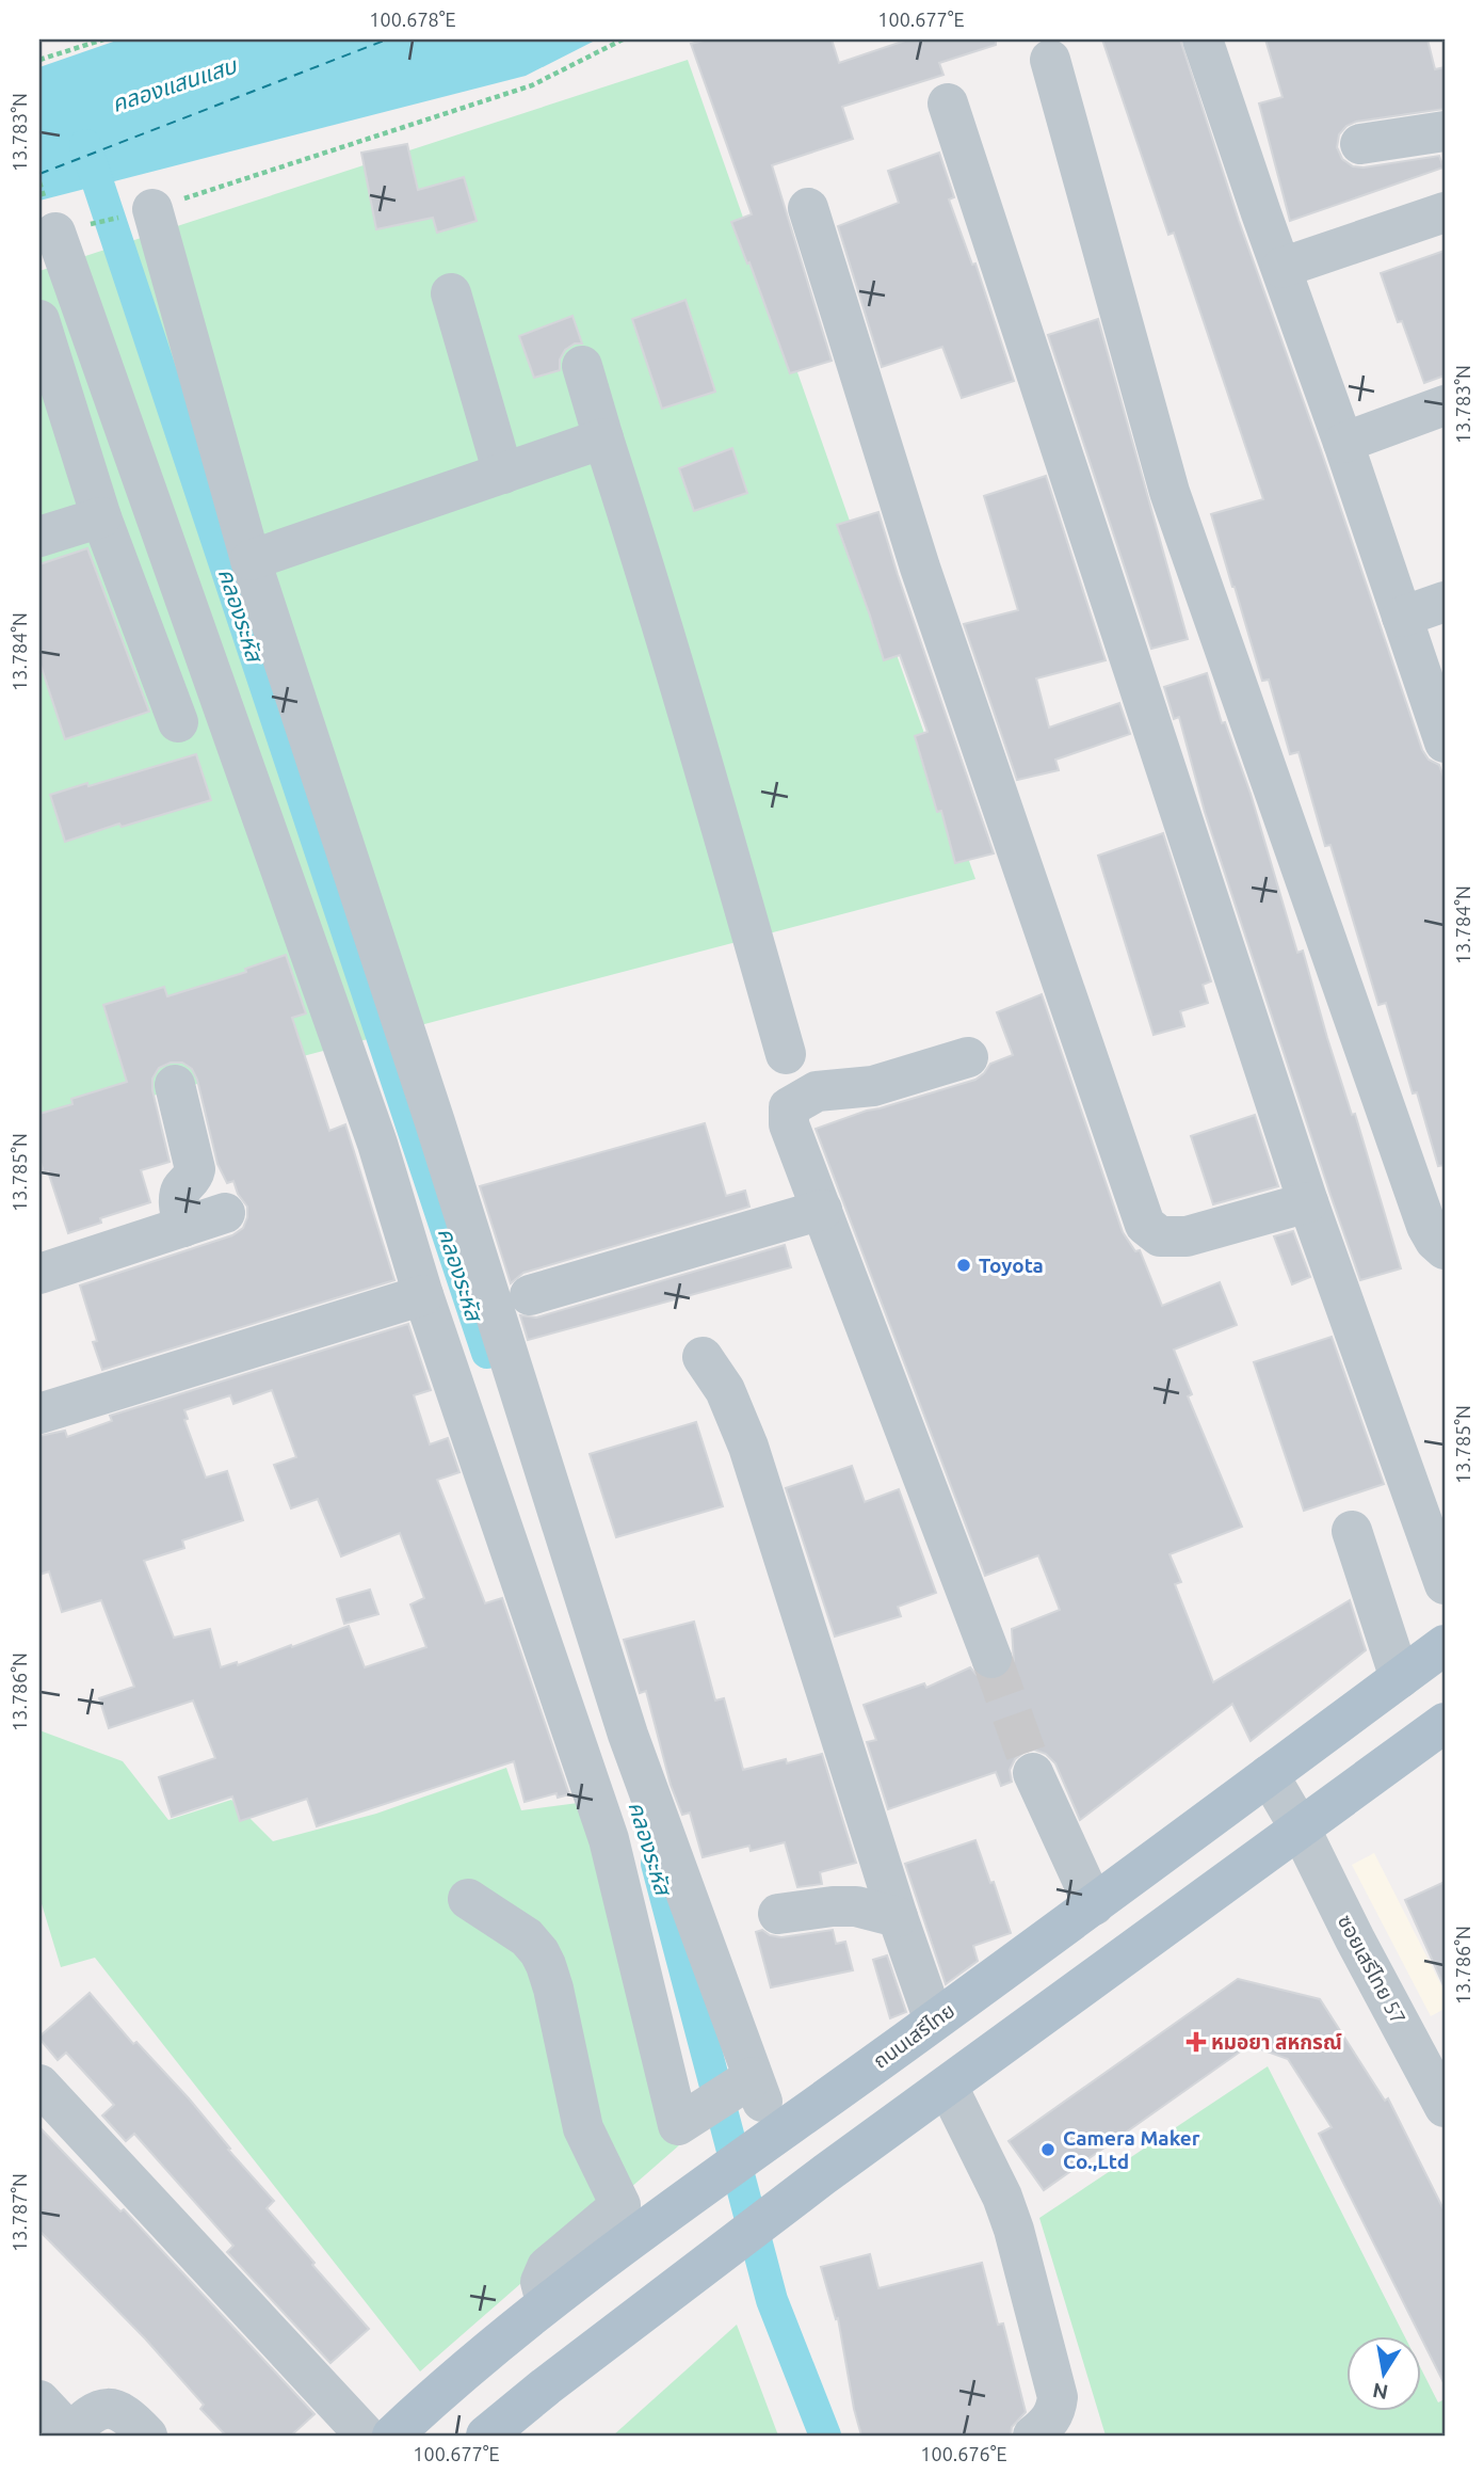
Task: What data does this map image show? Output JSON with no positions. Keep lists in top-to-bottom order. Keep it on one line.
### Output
{"streets":{"main road":["ถนนเสรีไทย"],"street":["ซอยเสรีไทย 57"]},"crossings":[["ซอยเสรีไทย 57","ถนนเสรีไทย"]],"water":["คลองแสนแสบ","คลองระหัส"],"places":{"other":["Toyota","Camera Maker Co.,Ltd"],"health":["หมอยา สหกรณ์"]},"north":"bottom","coordinates":["100.678°E","100.677°E","13.783°N","13.784°N","13.785°N","13.786°N","13.787°N","100.676°E"]}
